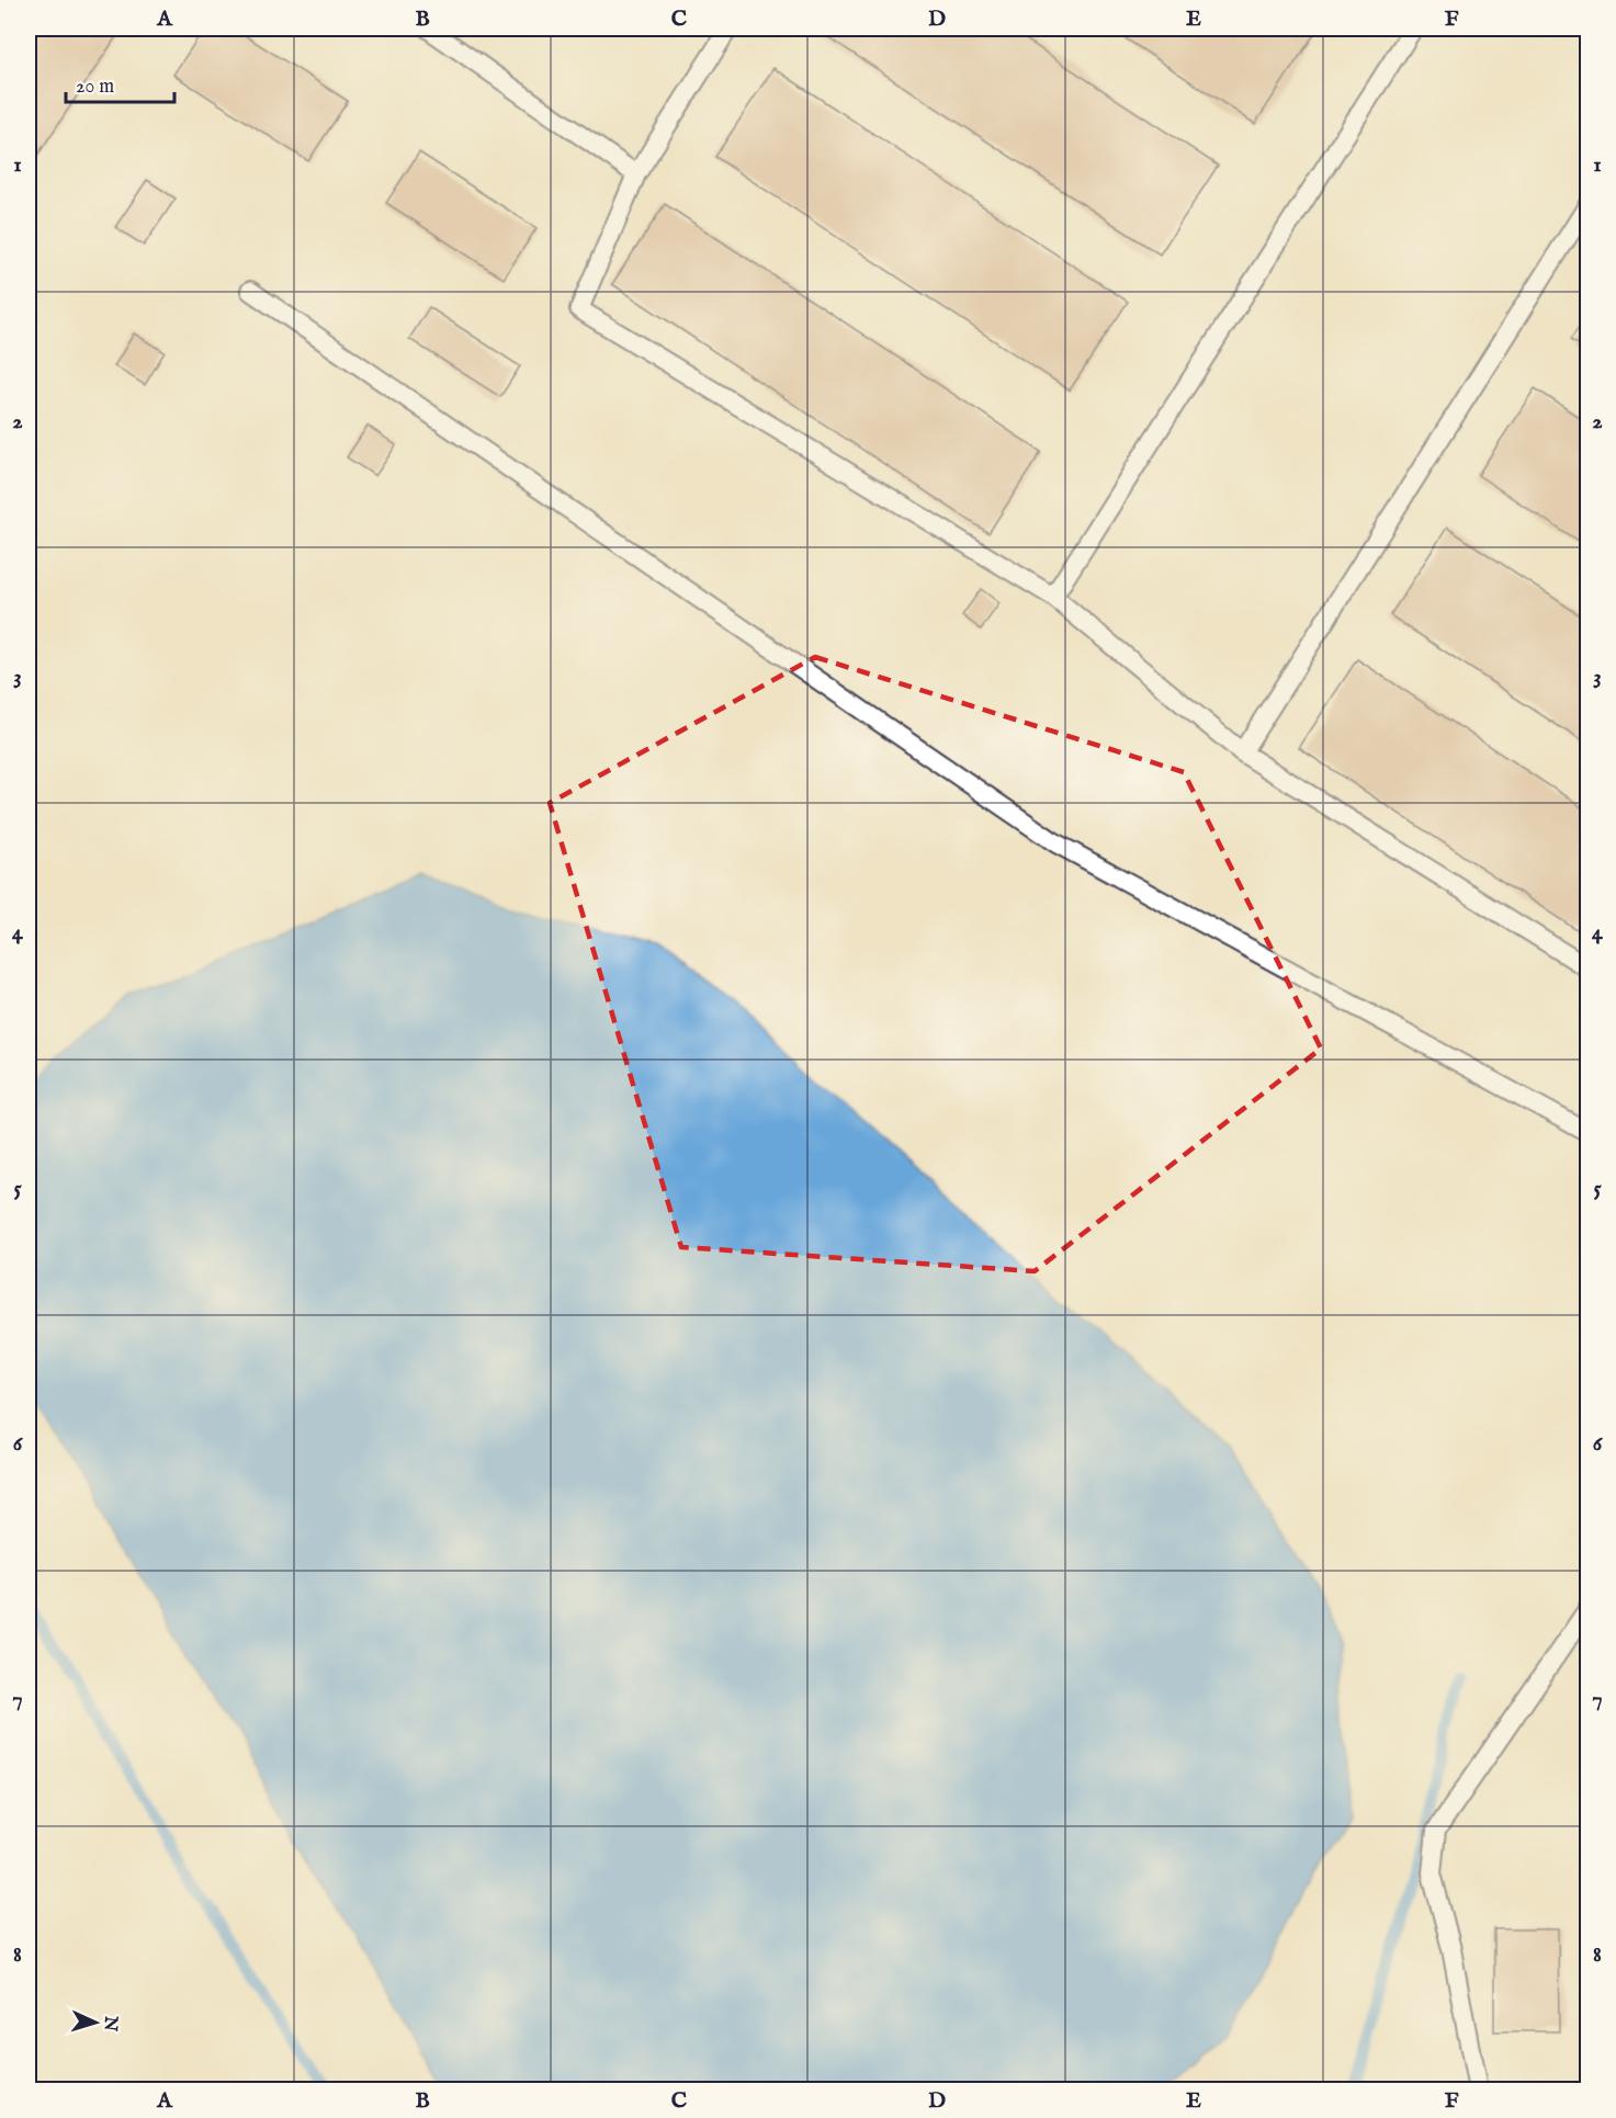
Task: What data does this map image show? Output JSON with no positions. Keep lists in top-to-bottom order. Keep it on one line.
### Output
{"scale_bar":"20 m","north":"right","grid":{"columns":["A","B","C","D","E","F"],"rows":["1","2","3","4","5","6","7","8"]}}
